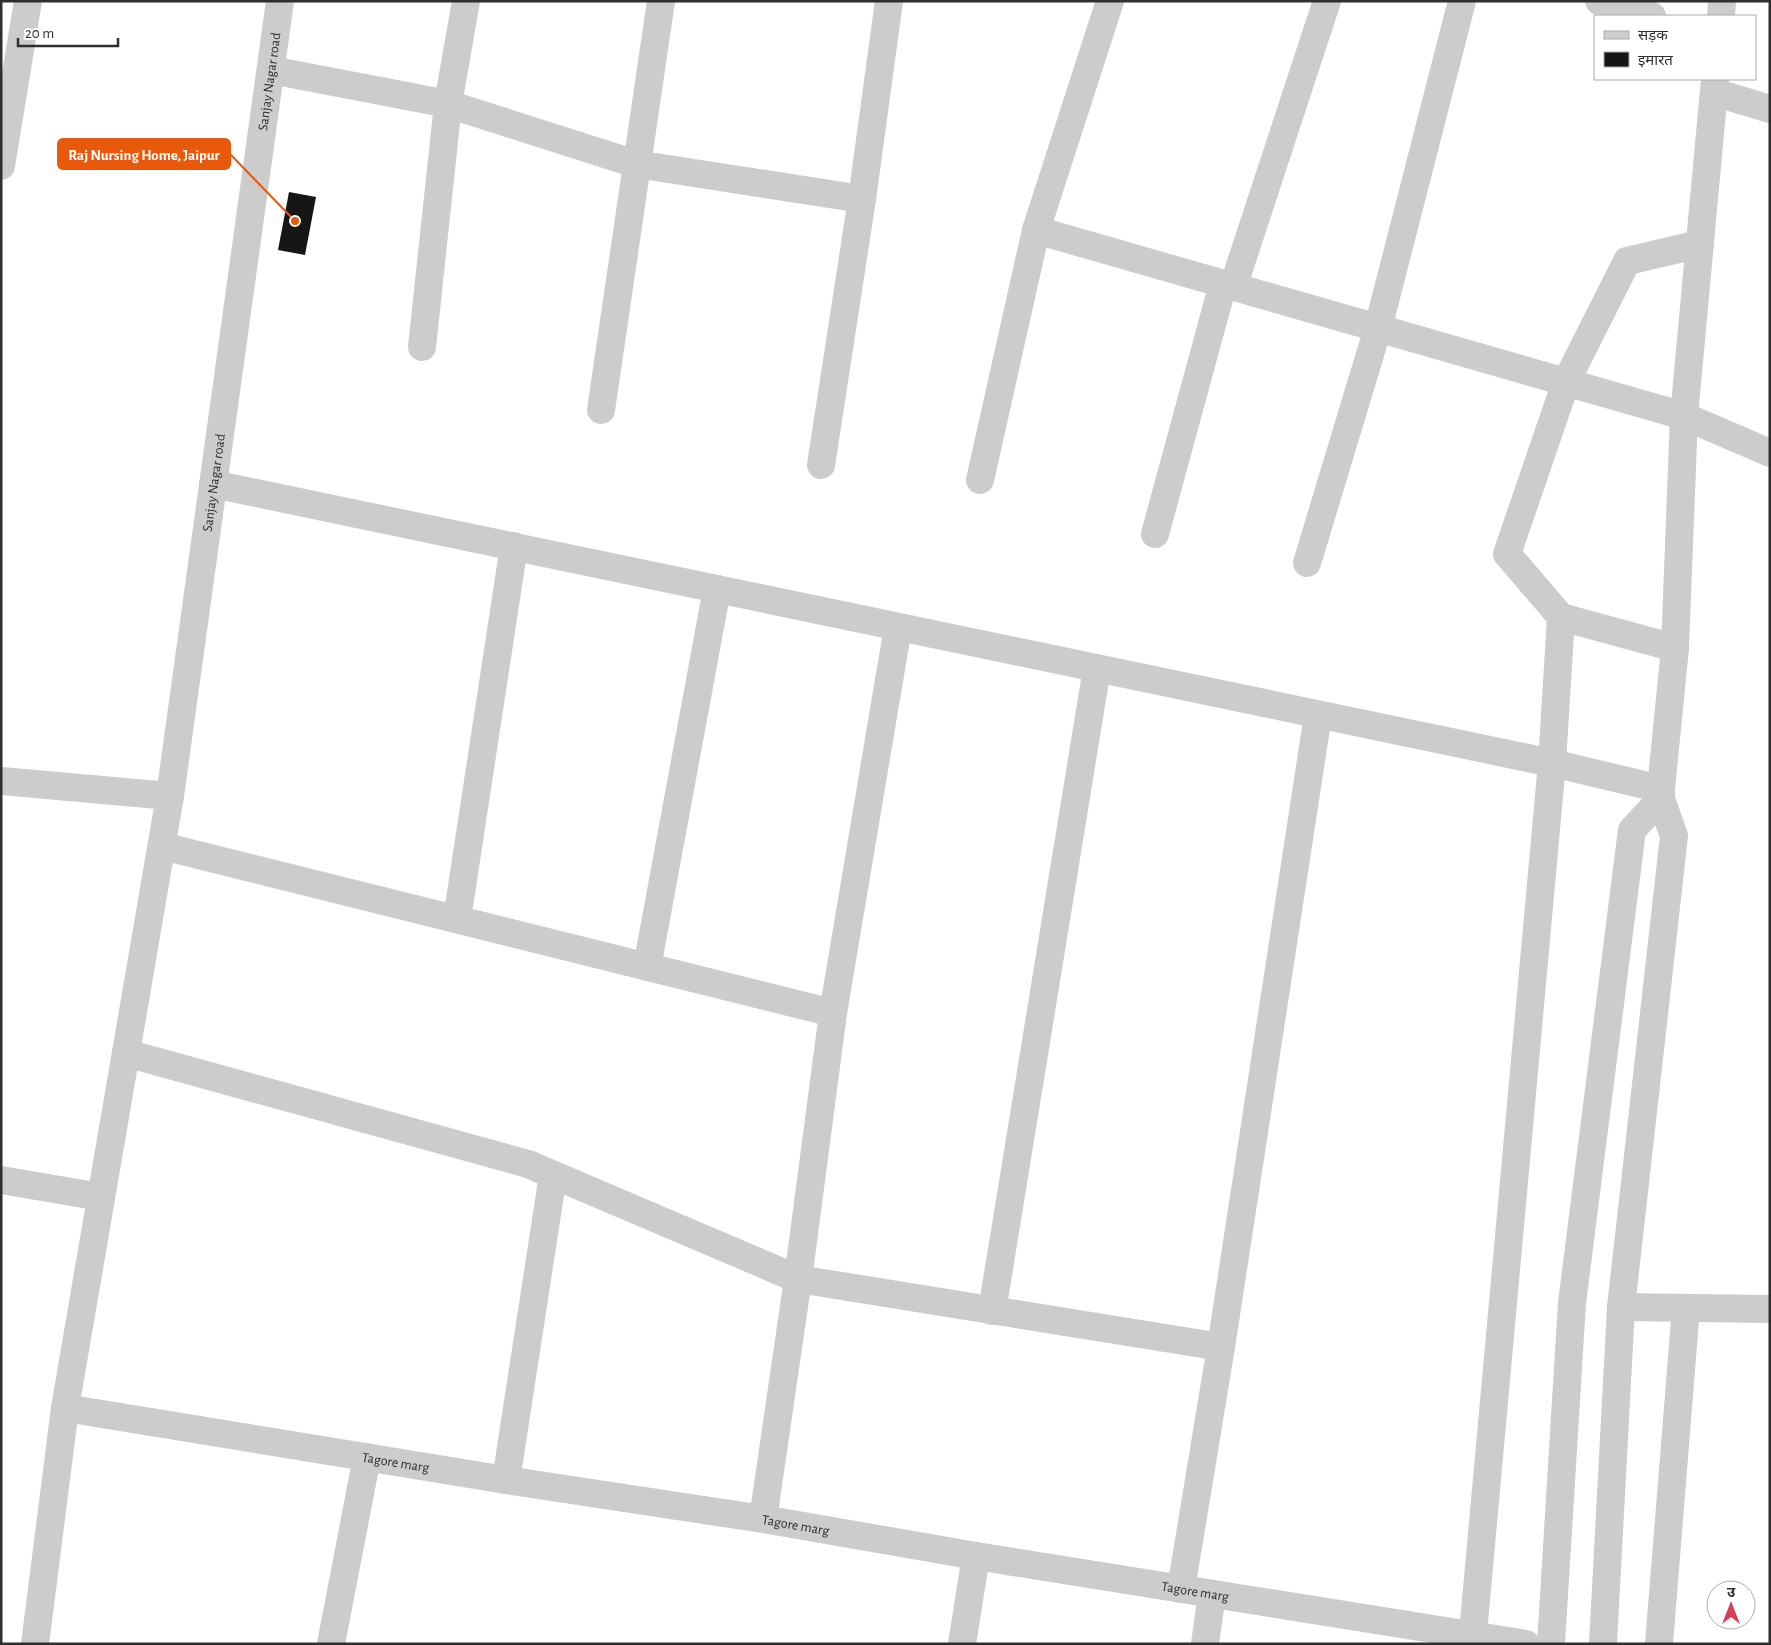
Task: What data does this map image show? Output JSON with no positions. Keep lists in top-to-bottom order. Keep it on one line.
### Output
{"streets":{"street":["Sanjay Nagar road","Tagore marg"]},"crossings":[["Sanjay Nagar road","Tagore marg"]],"places":["Raj Nursing Home, Jaipur"],"legend":["सड़क","इमारत"],"scale_bar":"20 m","north":"top"}
